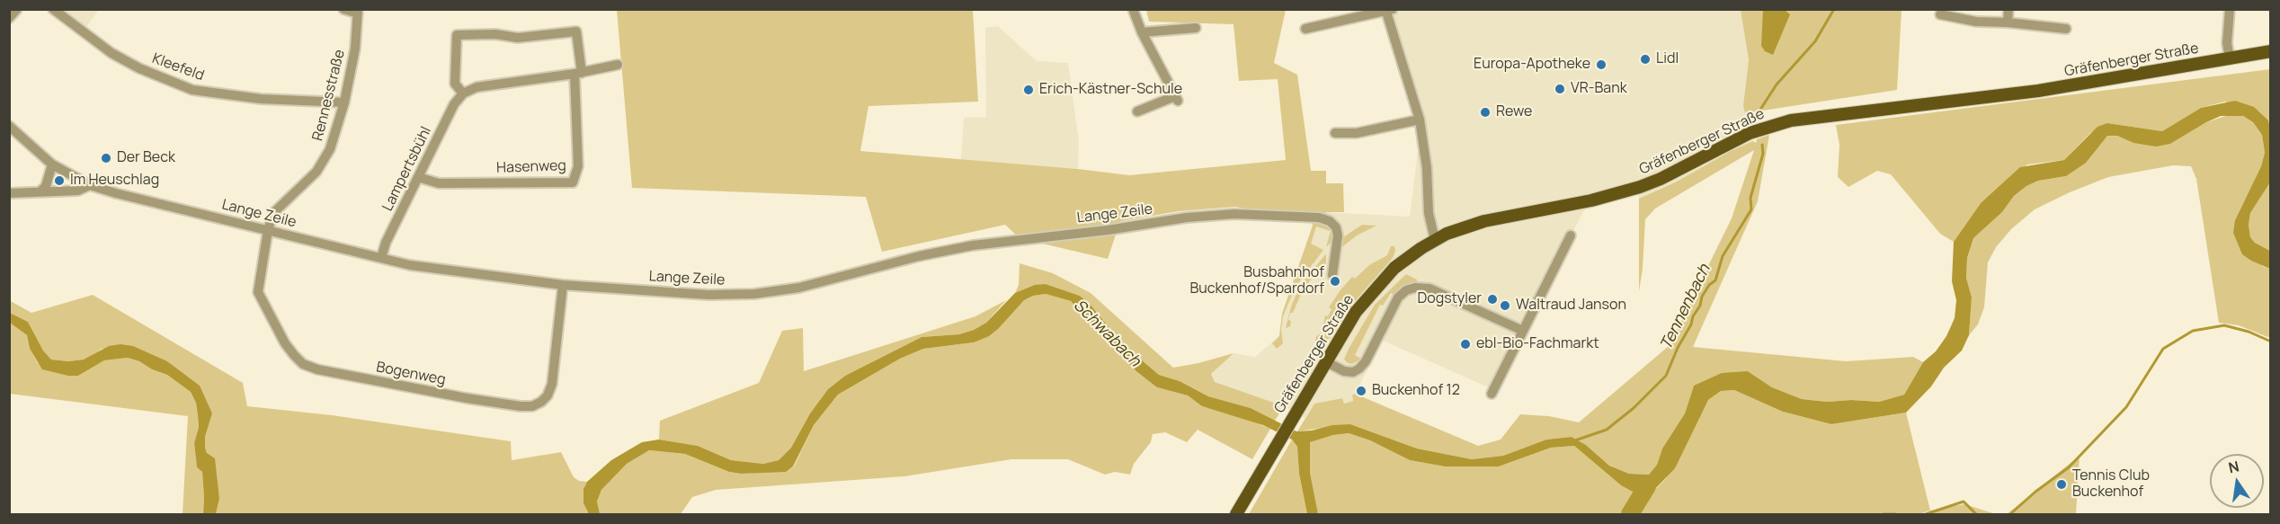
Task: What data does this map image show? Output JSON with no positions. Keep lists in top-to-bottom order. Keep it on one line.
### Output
{"streets":{"main road":["Gräfenberger Straße"],"street":["Kleefeld","Rennesstraße","Hasenweg","Lampertsbühl","Lange Zeile","Bogenweg"]},"crossings":[["Kleefeld","Rennesstraße"],["Rennesstraße","Lange Zeile"],["Rennesstraße","Bogenweg"],["Hasenweg","Lampertsbühl"],["Lampertsbühl","Lange Zeile"],["Lange Zeile","Bogenweg"]],"water":["Tennenbach","Schwabach"],"places":["Lidl","Europa-Apotheke","VR-Bank","Erich-Kästner-Schule","Rewe","Der Beck","Im Heuschlag","Busbahnhof Buckenhof/Spardorf","Dogstyler","Waltraud Janson","ebl-Bio-Fachmarkt","Buckenhof 12","Tennis Club Buckenhof"],"north":"top"}
